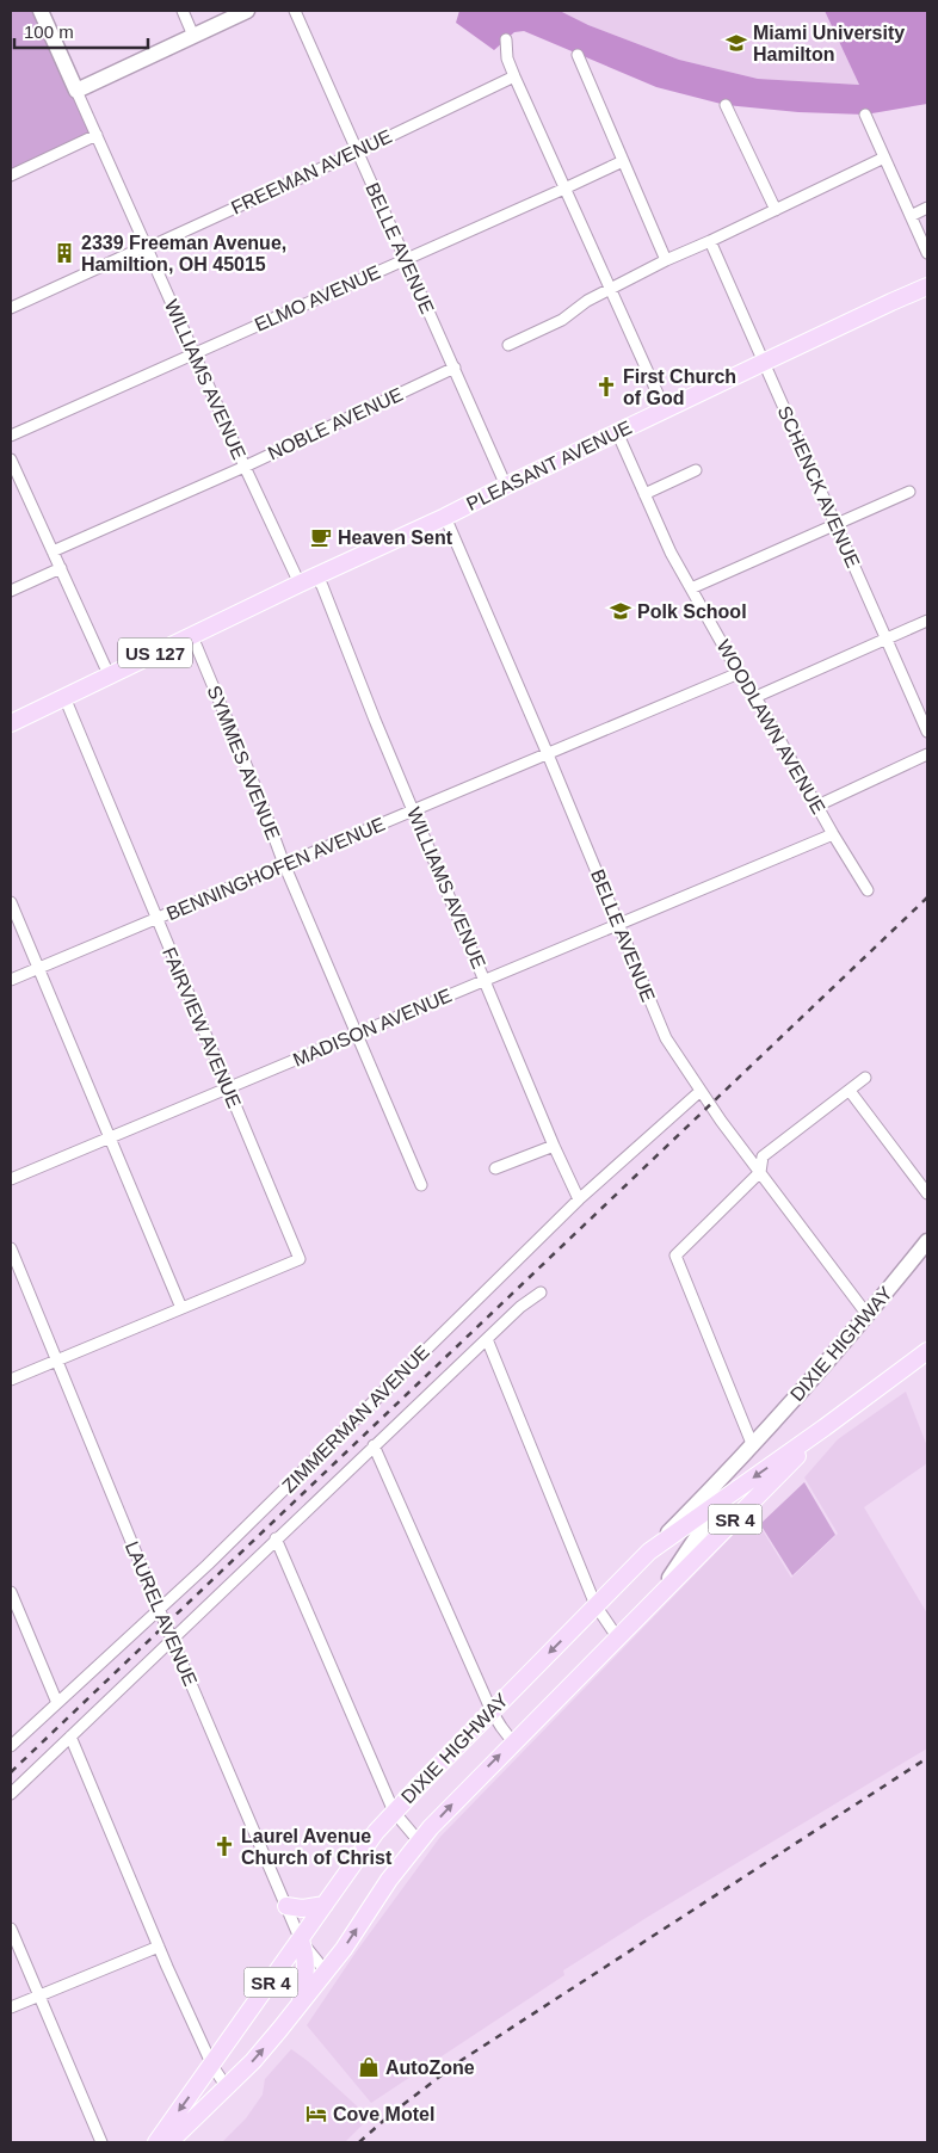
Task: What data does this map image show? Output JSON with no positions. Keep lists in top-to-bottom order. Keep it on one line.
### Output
{"streets":{"main road":["PLEASANT AVENUE","US 127","DIXIE HIGHWAY","SR 4"],"street":["FREEMAN AVENUE","BELLE AVENUE","ELMO AVENUE","WILLIAMS AVENUE","NOBLE AVENUE","SCHENCK AVENUE","WOODLAWN AVENUE","SYMMES AVENUE","BENNINGHOFEN AVENUE","FAIRVIEW AVENUE","MADISON AVENUE","ZIMMERMAN AVENUE","LAUREL AVENUE"]},"crossings":[["FREEMAN AVENUE","BELLE AVENUE"],["FREEMAN AVENUE","WILLIAMS AVENUE"],["BELLE AVENUE","ELMO AVENUE"],["BELLE AVENUE","NOBLE AVENUE"],["BELLE AVENUE","PLEASANT AVENUE"],["BELLE AVENUE","BENNINGHOFEN AVENUE"],["BELLE AVENUE","MADISON AVENUE"],["BELLE AVENUE","DIXIE HIGHWAY"],["BELLE AVENUE","ZIMMERMAN AVENUE"],["ELMO AVENUE","WILLIAMS AVENUE"],["WILLIAMS AVENUE","NOBLE AVENUE"],["WILLIAMS AVENUE","PLEASANT AVENUE"],["WILLIAMS AVENUE","BENNINGHOFEN AVENUE"],["WILLIAMS AVENUE","MADISON AVENUE"],["WILLIAMS AVENUE","ZIMMERMAN AVENUE"],["PLEASANT AVENUE","SCHENCK AVENUE"],["PLEASANT AVENUE","WOODLAWN AVENUE"],["PLEASANT AVENUE","SYMMES AVENUE"],["PLEASANT AVENUE","FAIRVIEW AVENUE"],["WOODLAWN AVENUE","BENNINGHOFEN AVENUE"],["WOODLAWN AVENUE","MADISON AVENUE"],["SYMMES AVENUE","BENNINGHOFEN AVENUE"],["SYMMES AVENUE","MADISON AVENUE"],["BENNINGHOFEN AVENUE","FAIRVIEW AVENUE"],["FAIRVIEW AVENUE","MADISON AVENUE"],["DIXIE HIGHWAY","SR 4"],["DIXIE HIGHWAY","LAUREL AVENUE"],["ZIMMERMAN AVENUE","LAUREL AVENUE"]],"places":{"school or university":["Miami University Hamilton","Polk School"],"building":["2339 Freeman Avenue, Hamiltion, OH 45015"],"church":["First Church of God","Laurel Avenue Church of Christ"],"cafe":["Heaven Sent"],"shop":["AutoZone"],"hotel":["Cove Motel"]},"scale_bar":"100 m"}
